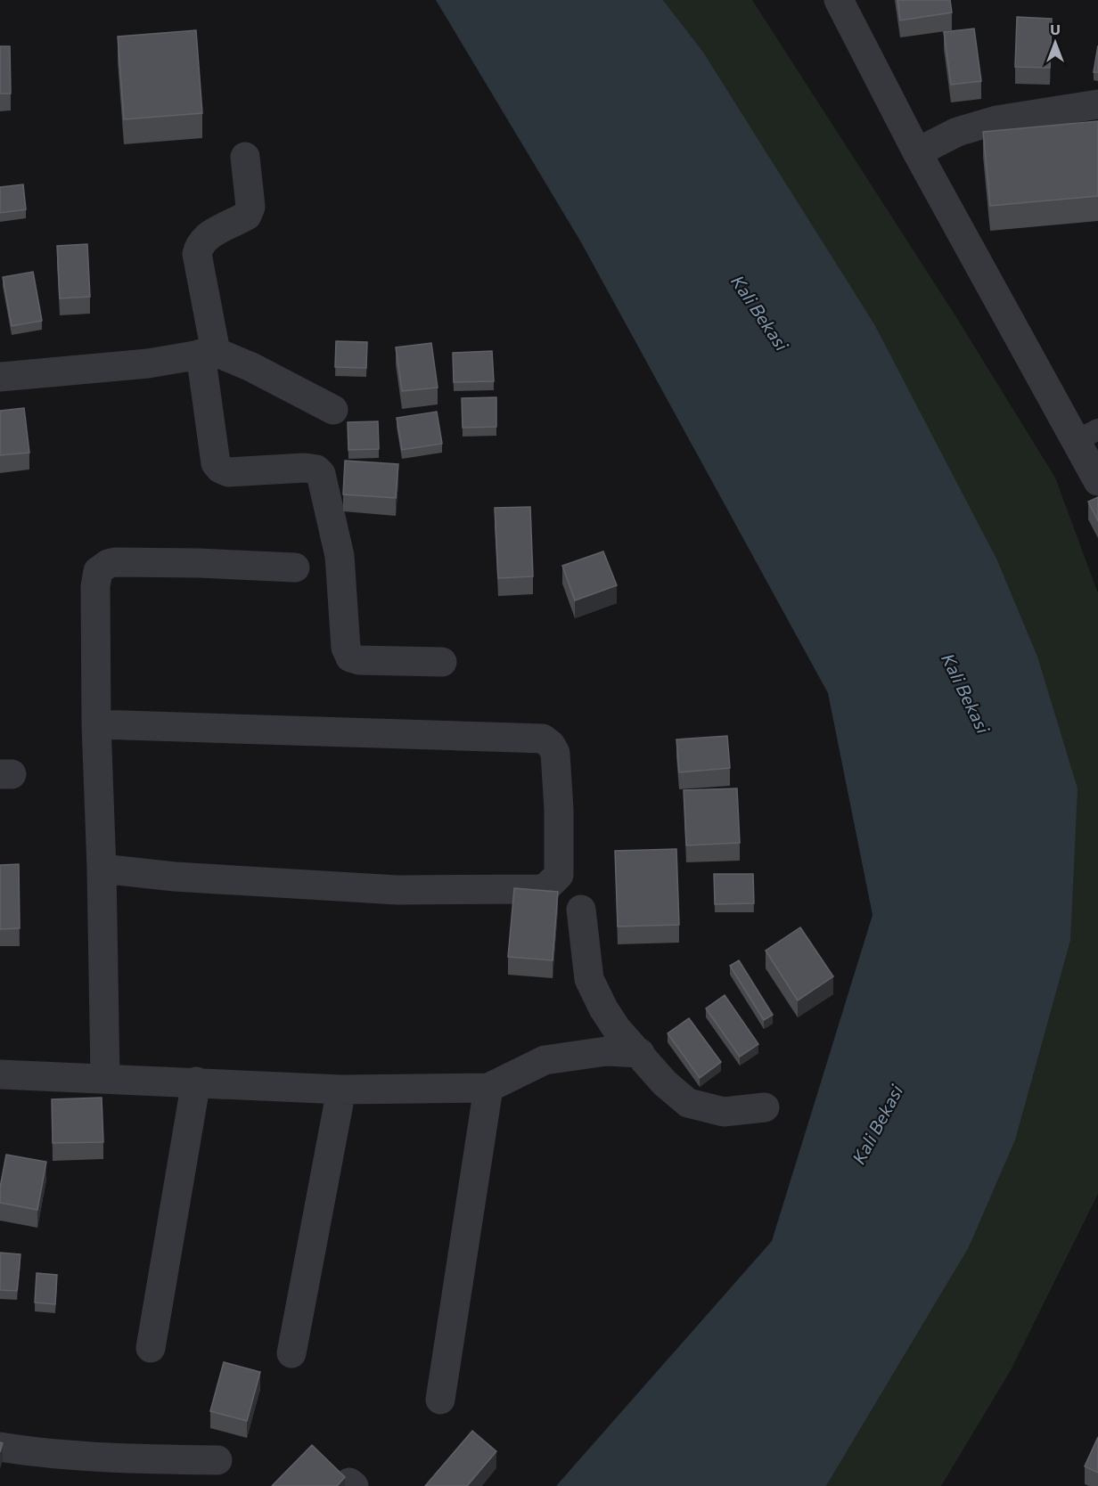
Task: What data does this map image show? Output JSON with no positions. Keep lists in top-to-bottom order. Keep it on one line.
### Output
{"water":["Kali Bekasi"],"north":"top"}
